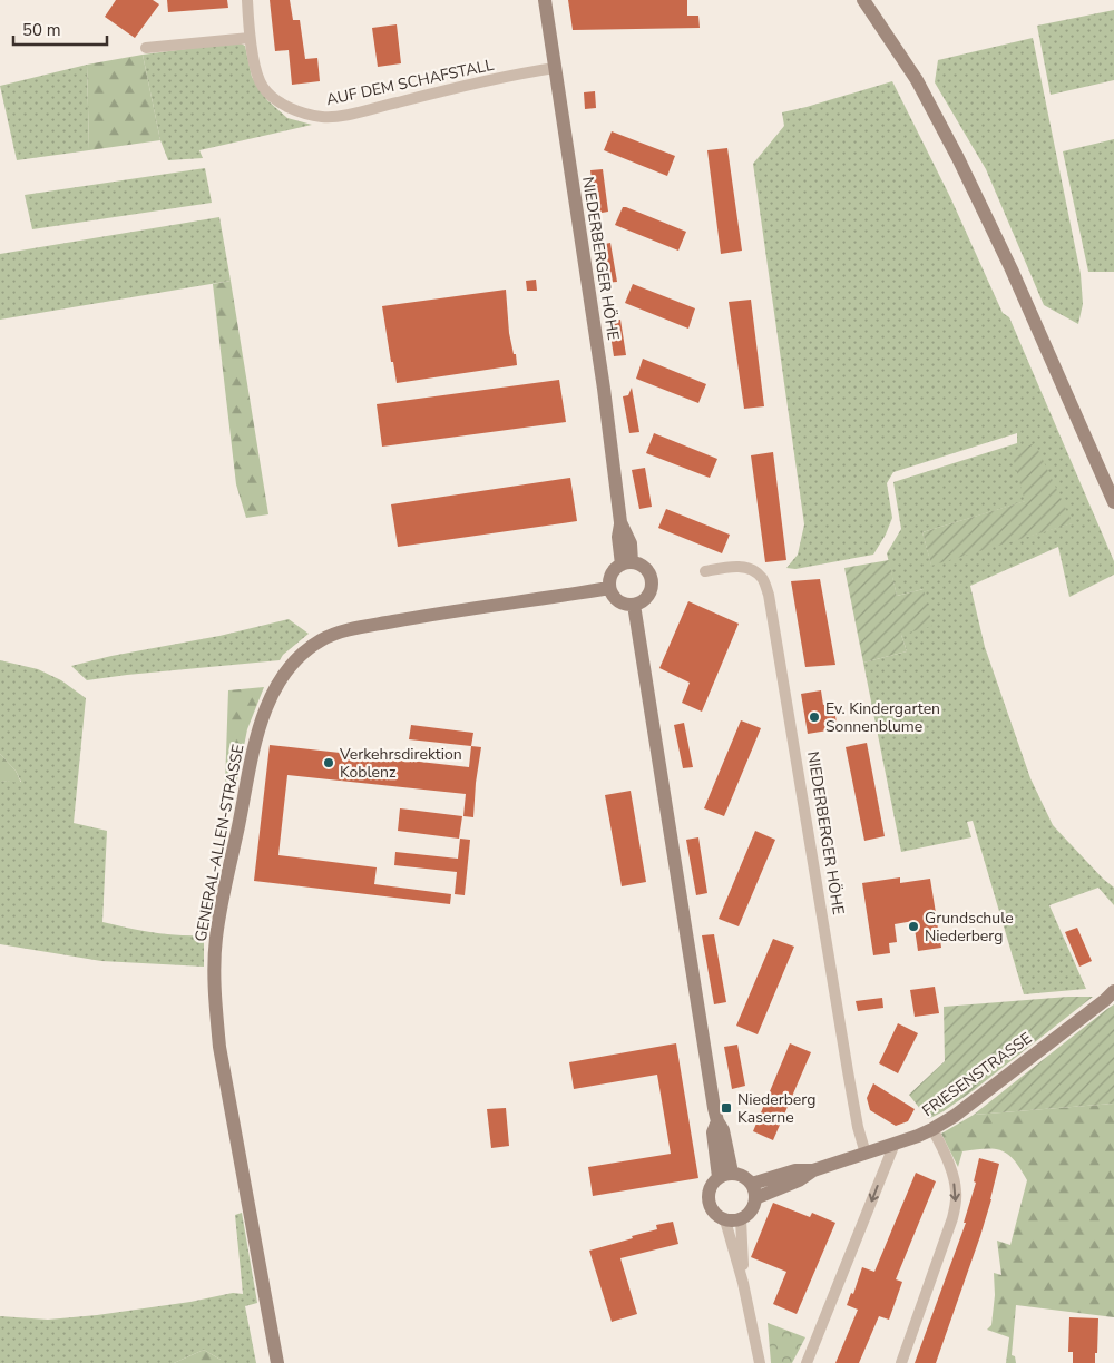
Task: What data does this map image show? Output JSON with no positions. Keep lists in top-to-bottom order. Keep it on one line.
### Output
{"streets":{"street":["AUF DEM SCHAFSTALL","NIEDERBERGER HÖHE","GENERAL-ALLEN-STRASSE","FRIESENSTRASSE"]},"crossings":[["AUF DEM SCHAFSTALL","NIEDERBERGER HÖHE"],["NIEDERBERGER HÖHE","GENERAL-ALLEN-STRASSE"],["NIEDERBERGER HÖHE","FRIESENSTRASSE"]],"places":{"other":["Ev. Kindergarten Sonnenblume","Verkehrsdirektion Koblenz","Grundschule Niederberg"],"transit":["Niederberg Kaserne"]},"scale_bar":"50 m"}
